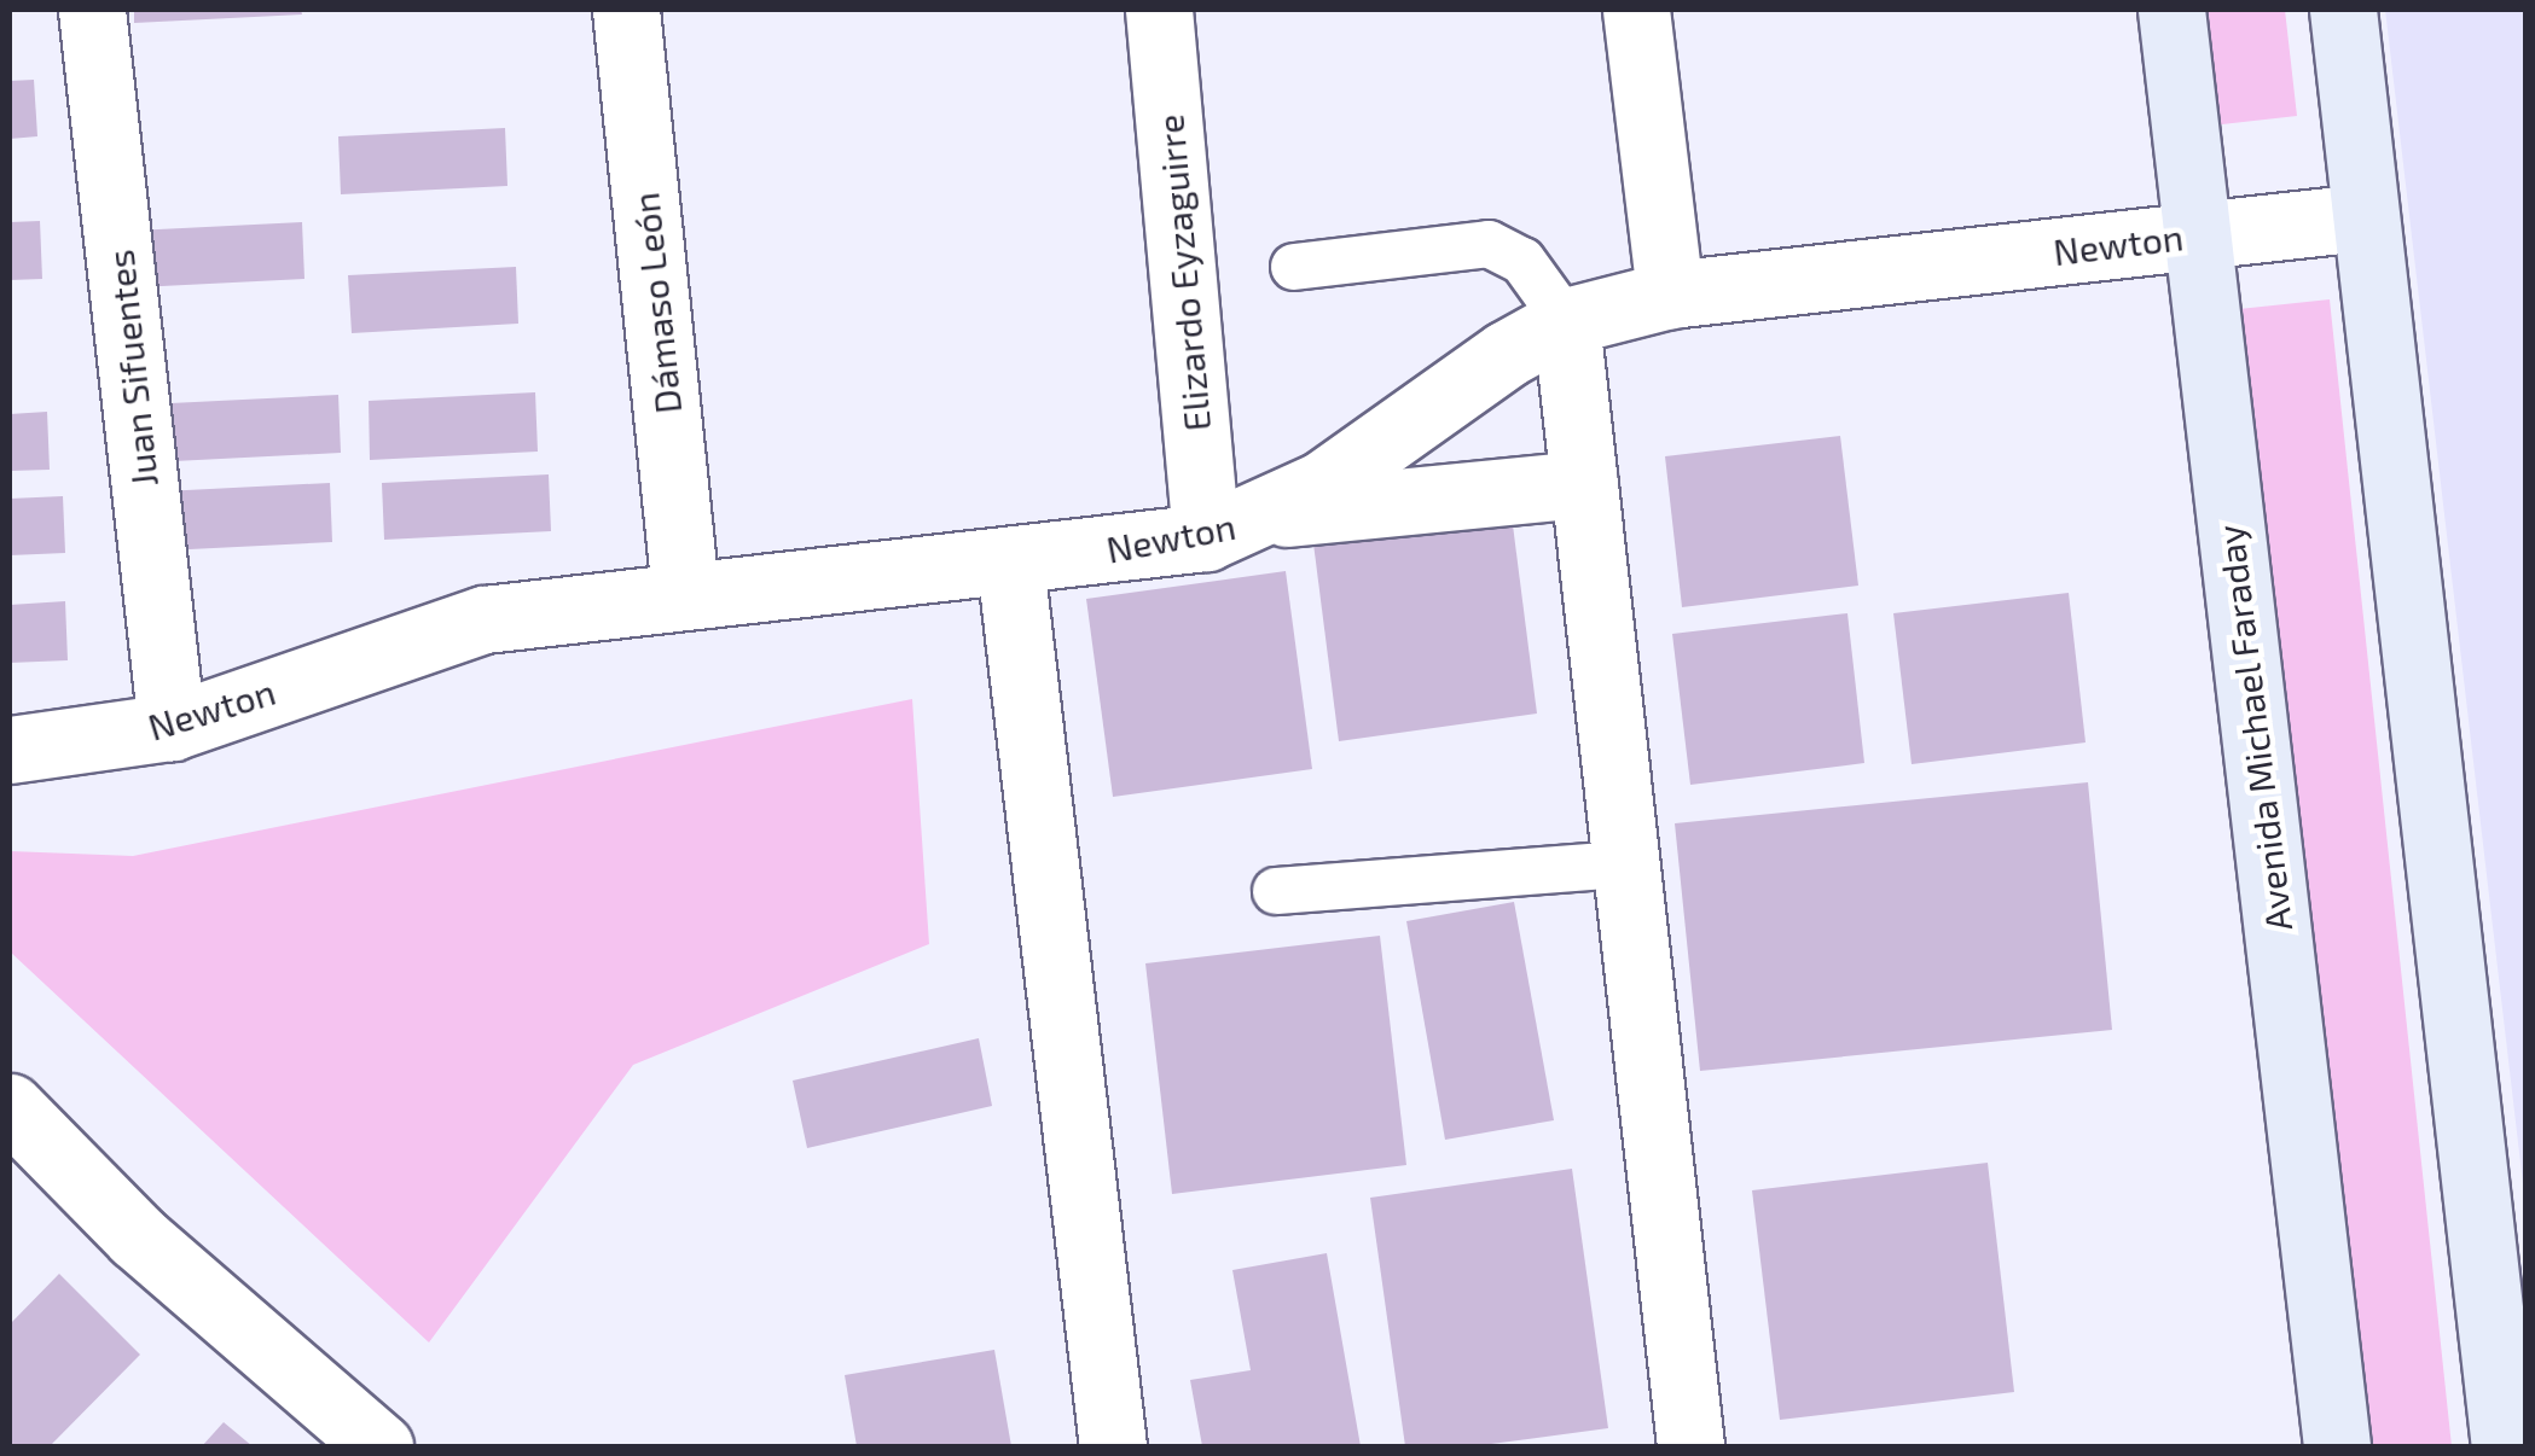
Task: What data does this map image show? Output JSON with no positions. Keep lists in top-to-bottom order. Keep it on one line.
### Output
{"streets":{"street":["Newton","Elizardo Eyzaguirre","Dámaso León","Juan Sifuentes","Avenida Michael Faraday"]},"crossings":[["Newton","Elizardo Eyzaguirre"],["Newton","Dámaso León"],["Newton","Juan Sifuentes"],["Newton","Avenida Michael Faraday"]]}
